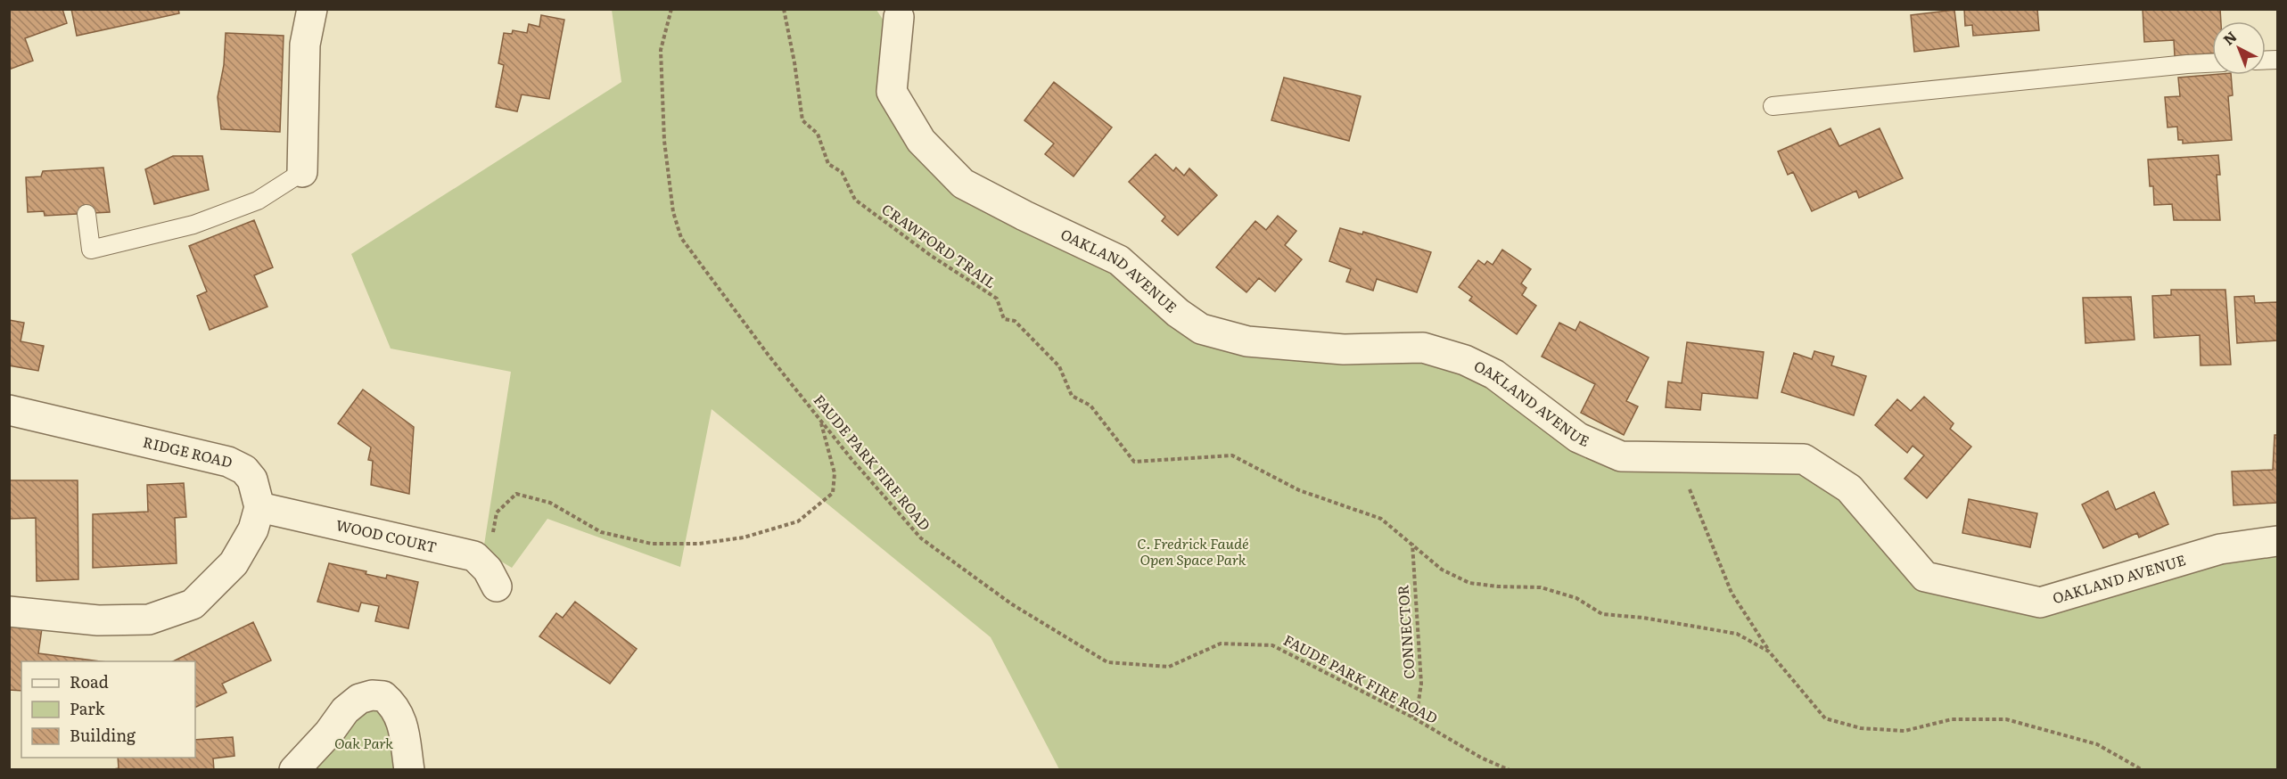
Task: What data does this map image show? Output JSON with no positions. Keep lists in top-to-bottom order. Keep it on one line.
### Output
{"streets":{"street":["OAKLAND AVENUE","RIDGE ROAD","WOOD COURT"],"path":["CRAWFORD TRAIL","FAUDE PARK FIRE ROAD","CONNECTOR"]},"crossings":[["CRAWFORD TRAIL","CONNECTOR"],["RIDGE ROAD","WOOD COURT"],["FAUDE PARK FIRE ROAD","CONNECTOR"]],"parks":["C. Fredrick Faudé Open Space Park","Oak Park"],"legend":["Road","Park","Building"],"north":"top left"}
